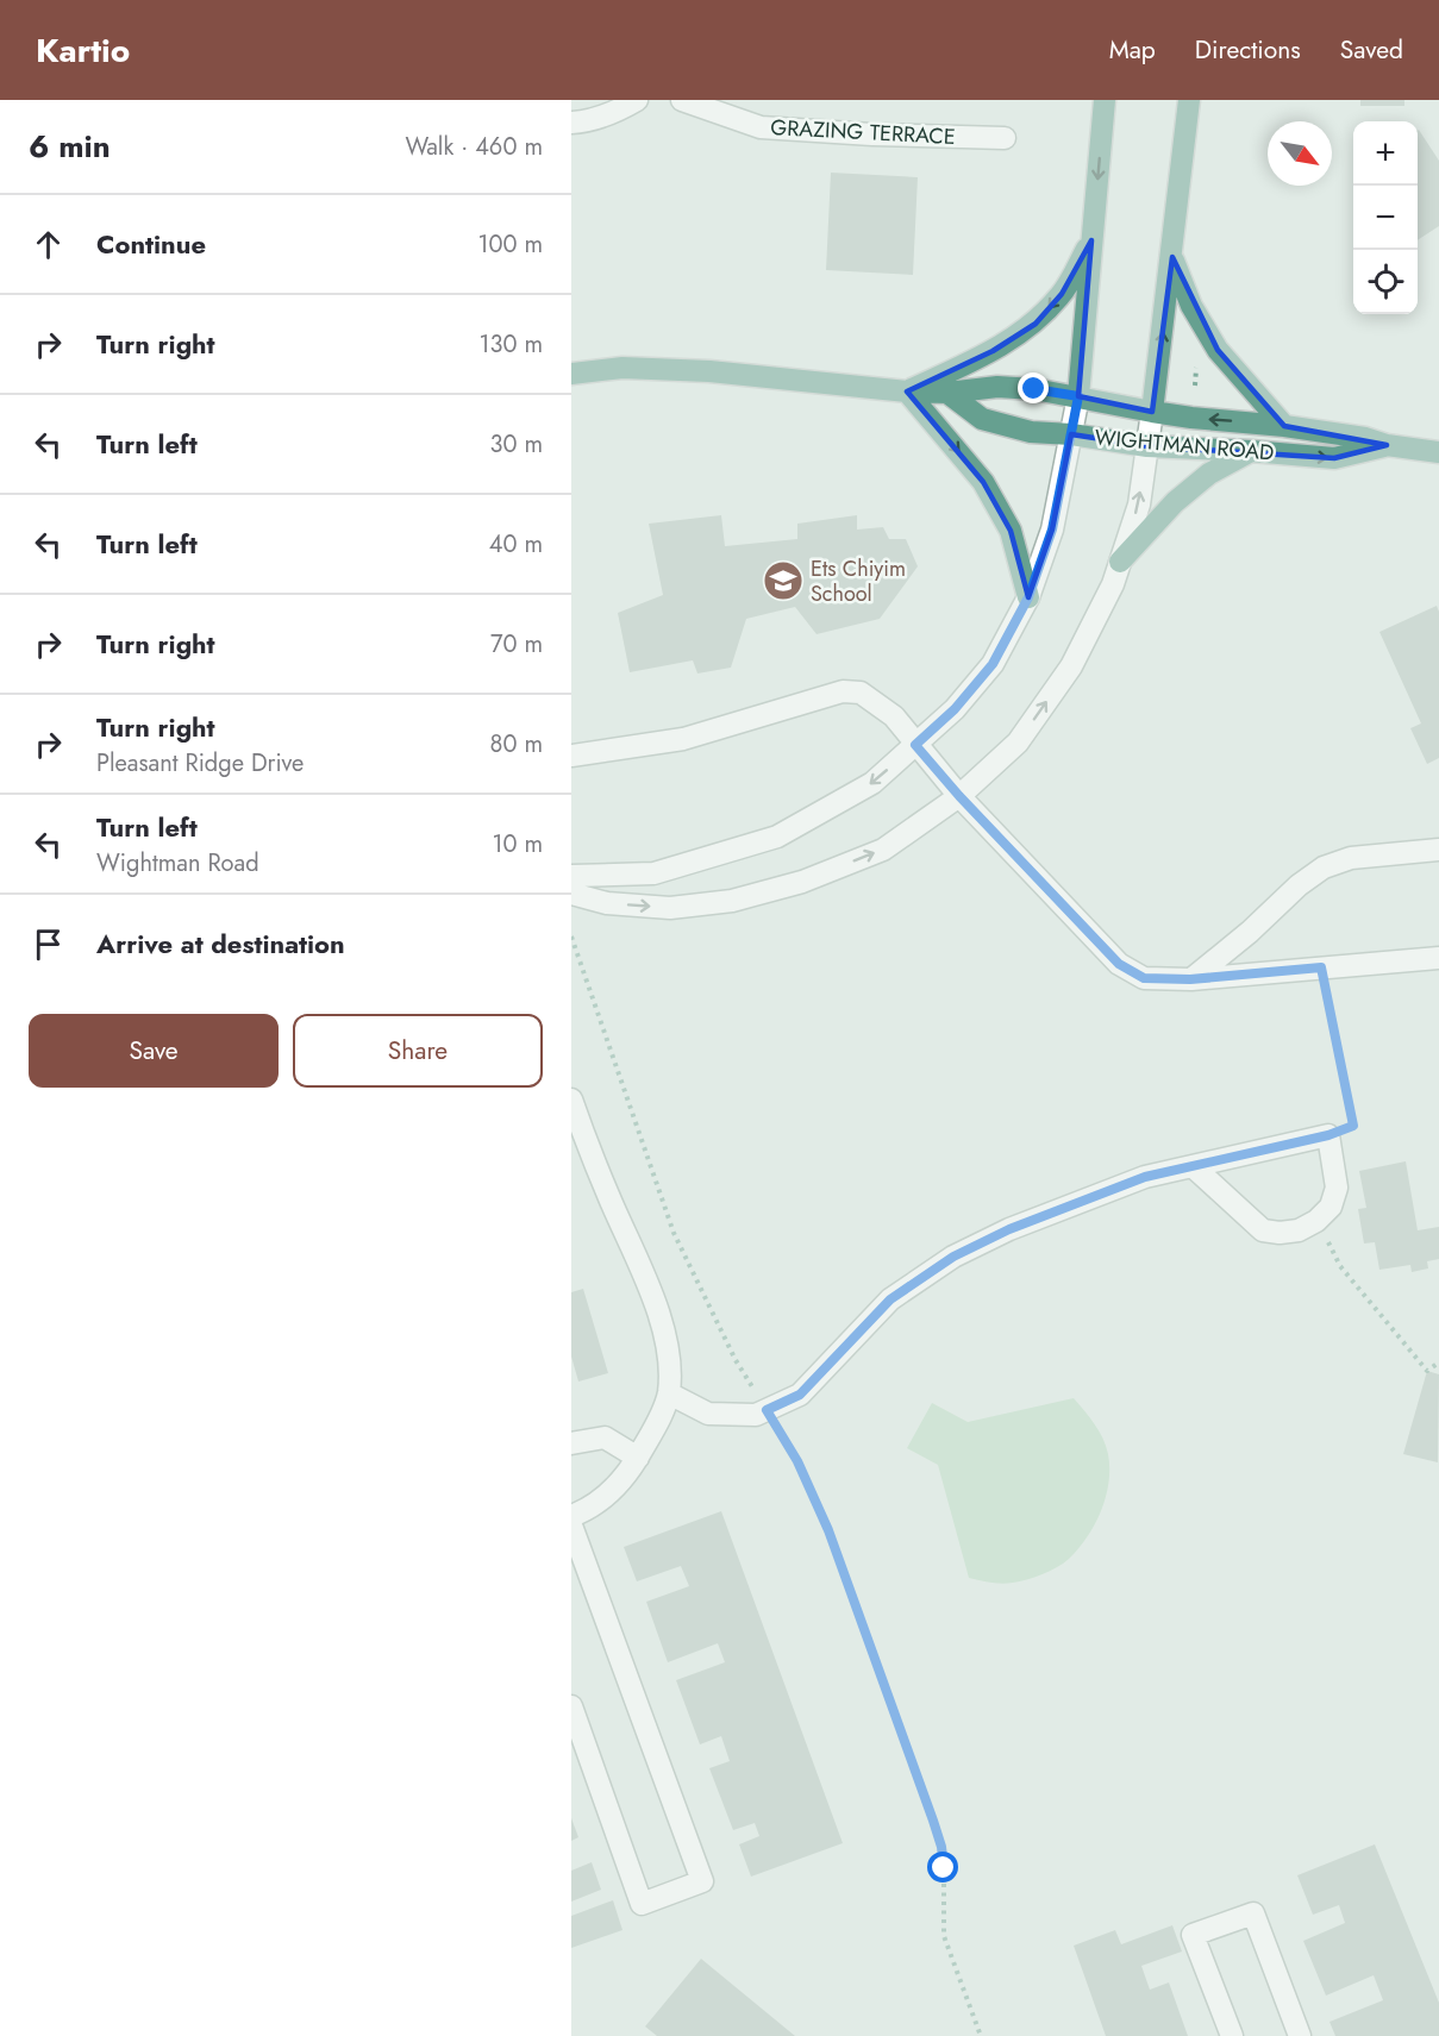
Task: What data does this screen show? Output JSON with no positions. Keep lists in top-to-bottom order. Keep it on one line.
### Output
{"streets":{"main road":["WIGHTMAN ROAD"],"street":["GRAZING TERRACE"]},"places":{"school or university":["Ets Chiyim School"]},"north":"bottom right","page":{"header":"Kartio","nav":["Map","Directions","Saved"],"heading":["6 min","Walk · 460 m"],"map_buttons":["+","−"],"list":[["Continue","100 m"],["Turn right","130 m"],["Turn left","30 m"],["Turn left","40 m"],["Turn right","70 m"],["Turn right","Pleasant Ridge Drive","80 m"],["Turn left","Wightman Road","10 m"],"Arrive at destination"],"buttons":["Save","Share"]}}
